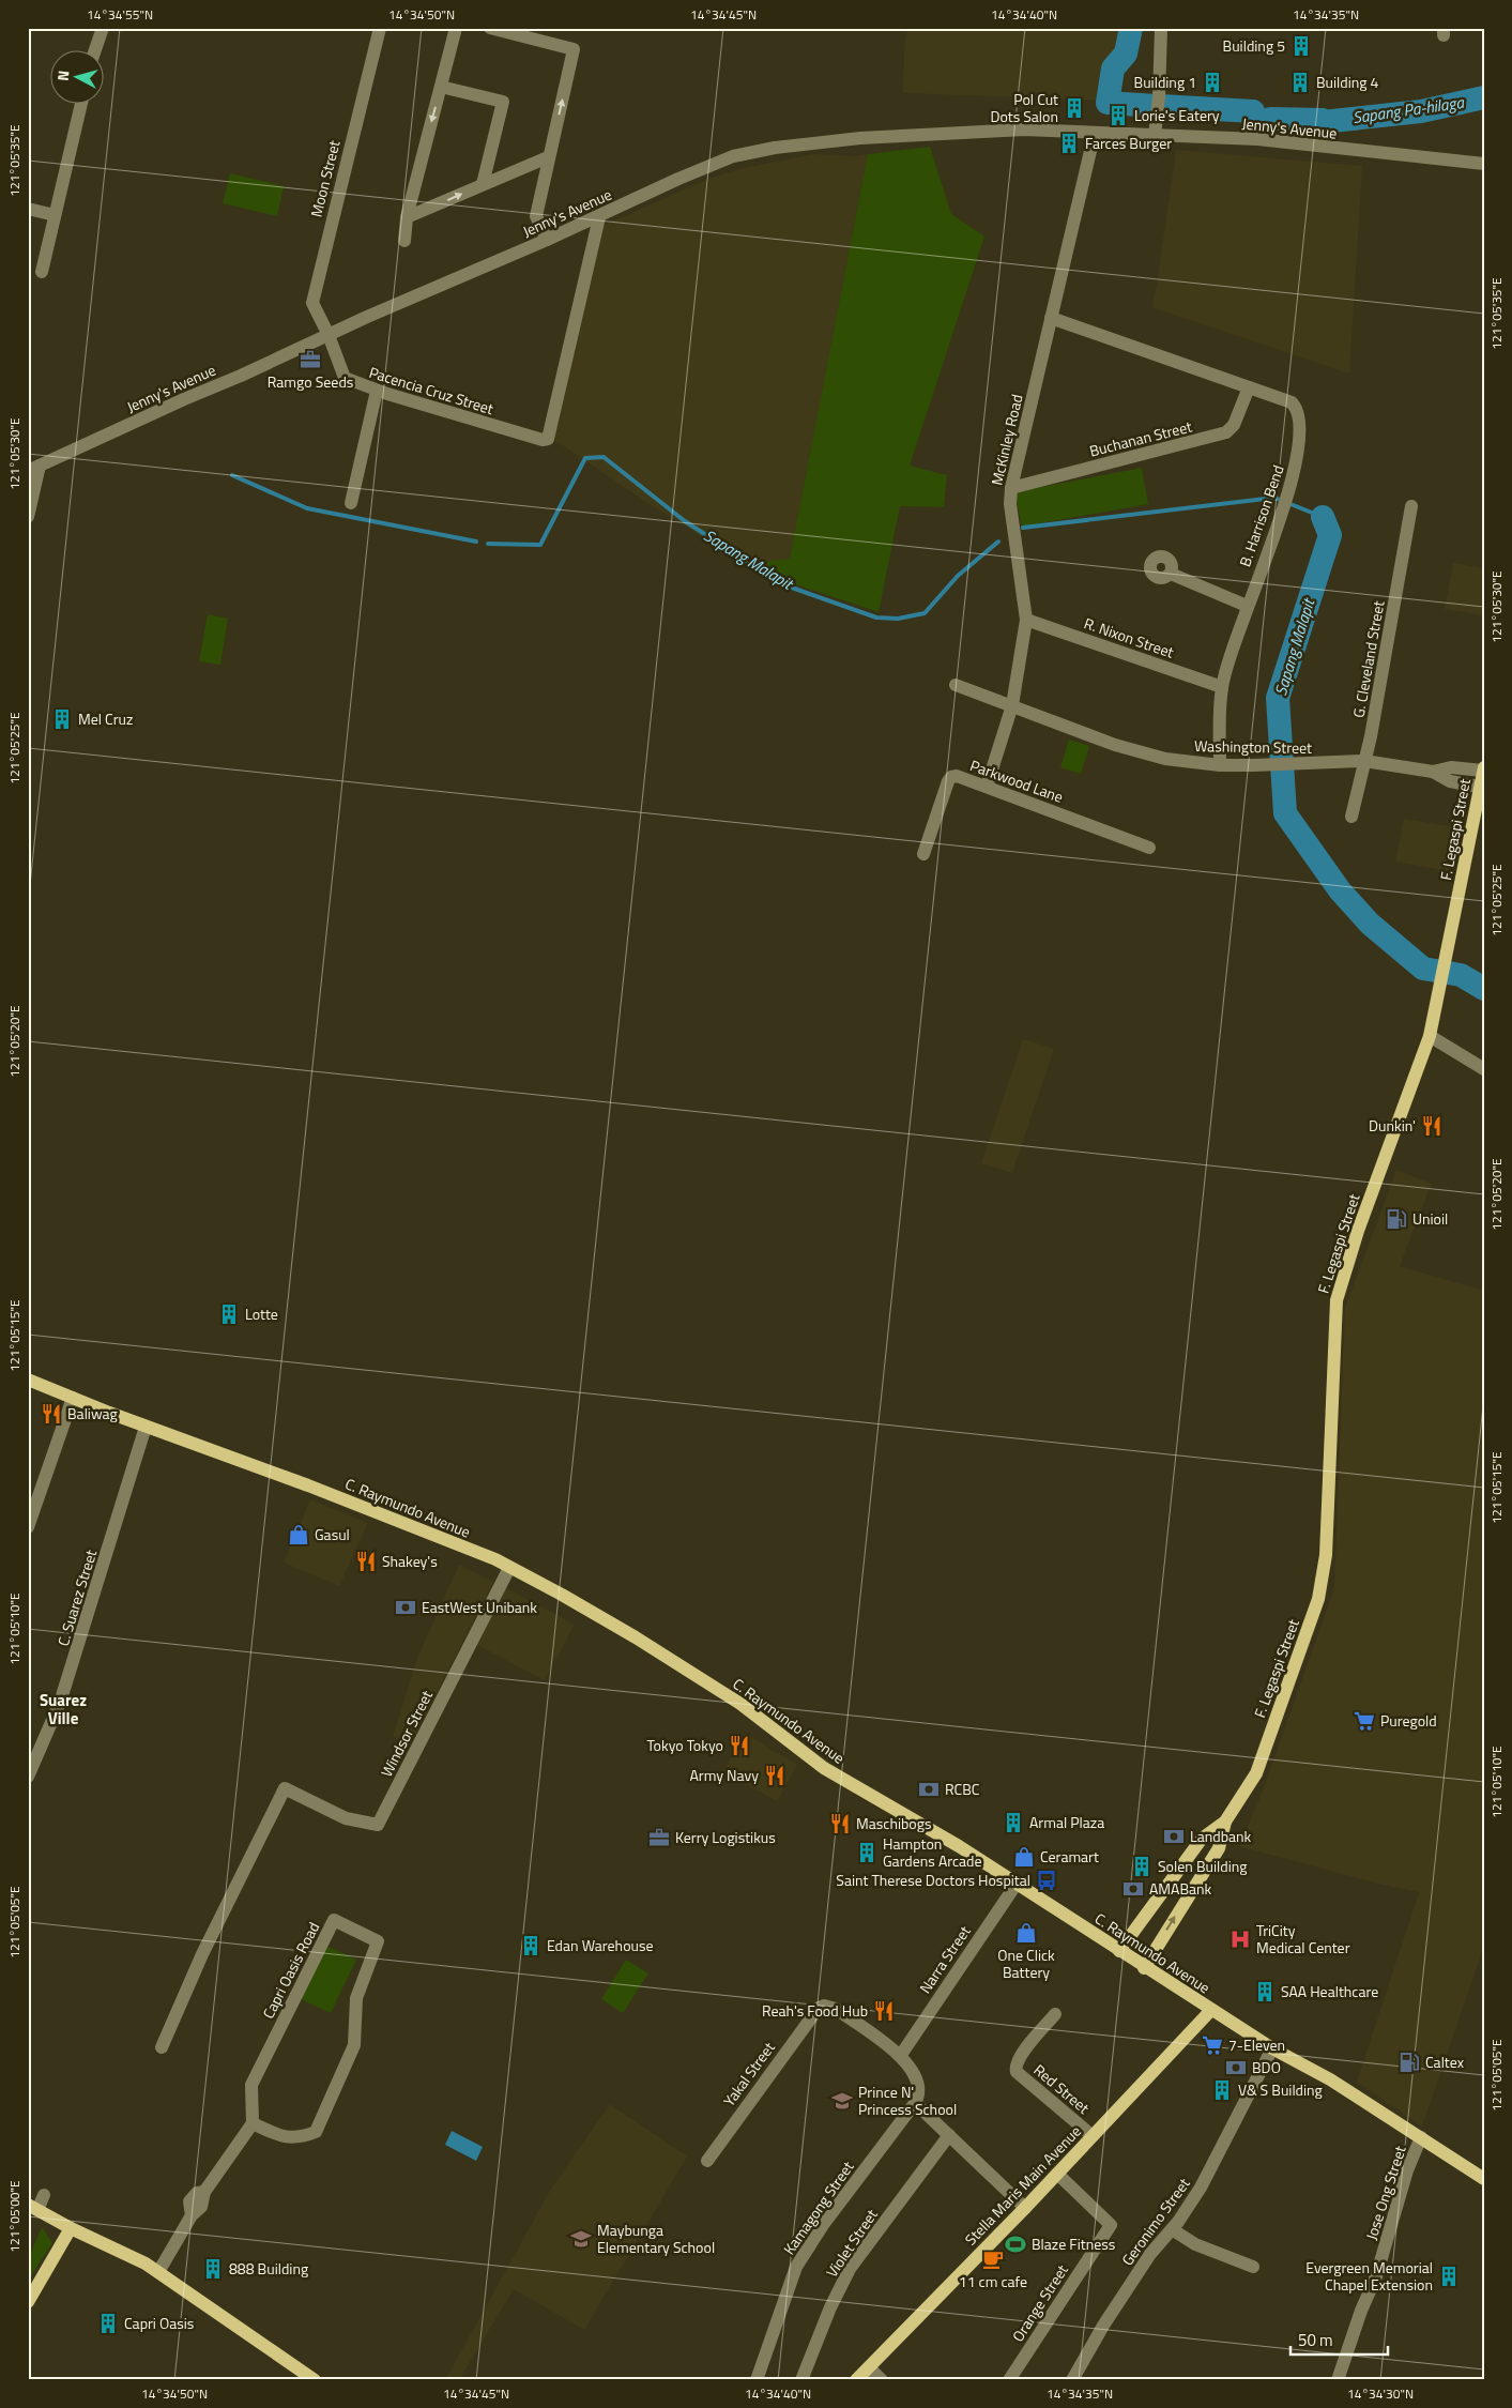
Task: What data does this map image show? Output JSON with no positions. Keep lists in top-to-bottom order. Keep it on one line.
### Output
{"streets":{"main road":["F. Legaspi Street","C. Raymundo Avenue","Stella Maris Main Avenue"],"street":["Jenny's Avenue","Moon Street","Pacencia Cruz Street","Buchanan Street","McKinley Road","B. Harrison Bend","R. Nixon Street","G. Cleveland Street","Washington Street","Parkwood Lane","C. Suarez Street","Windsor Street","Narra Street","Capri Oasis Road","Yakal Street","Red Street","Jose Ong Street","Kamagong Street","Geronimo Street","Violet Street","Orange Street"]},"crossings":[["Jenny's Avenue","Moon Street"],["Jenny's Avenue","Pacencia Cruz Street"],["Jenny's Avenue","McKinley Road"],["Moon Street","Pacencia Cruz Street"],["Buchanan Street","McKinley Road"],["Buchanan Street","B. Harrison Bend"],["McKinley Road","B. Harrison Bend"],["McKinley Road","R. Nixon Street"],["McKinley Road","Washington Street"],["McKinley Road","Parkwood Lane"],["B. Harrison Bend","R. Nixon Street"],["B. Harrison Bend","Washington Street"],["G. Cleveland Street","Washington Street"],["Washington Street","F. Legaspi Street"],["F. Legaspi Street","C. Raymundo Avenue"],["C. Raymundo Avenue","C. Suarez Street"],["C. Raymundo Avenue","Windsor Street"],["C. Raymundo Avenue","Narra Street"],["C. Raymundo Avenue","Stella Maris Main Avenue"],["C. Raymundo Avenue","Jose Ong Street"],["C. Raymundo Avenue","Geronimo Street"],["Narra Street","Yakal Street"],["Red Street","Stella Maris Main Avenue"],["Stella Maris Main Avenue","Orange Street"]],"districts":["Suarez Ville"],"water":["Sapang Pa-hilaga","Sapang Malapit"],"places":{"building":["Building 5","Building 1","Building 4","Pol Cut Dots Salon","Lorie's Eatery","Farces Burger","Mel Cruz","Lotte","Armal Plaza","Hampton Gardens Arcade","Solen Building","Edan Warehouse","SAA Healthcare","V& S Building","888 Building","Evergreen Memorial Chapel Extension","Capri Oasis"],"office":["Ramgo Seeds","Kerry Logistikus"],"restaurant":["Dunkin'","Baliwag","Shakey's","Tokyo Tokyo","Army Navy","Maschibogs","Reah's Food Hub"],"fuel station":["Unioil","Caltex"],"shop":["Gasul","Ceramart","One Click Battery"],"bank":["EastWest Unibank","RCBC","Landbank","AMABank","BDO"],"supermarket":["Puregold","7-Eleven"],"bus stop":["Saint Therese Doctors Hospital"],"hospital":["TriCity Medical Center"],"school or university":["Prince N' Princess School","Maybunga Elementary School"],"sports":["Blaze Fitness"],"cafe":["11 cm cafe"]},"scale_bar":"50 m","north":"left","coordinates":["14°34'55\"N","14°34'50\"N","14°34'45\"N","14°34'40\"N","14°34'35\"N","121°05'35\"E","121°05'30\"E","121°05'25\"E","121°05'20\"E","121°05'15\"E","121°05'10\"E","121°05'05\"E","121°05'00\"E","14°34'30\"N"]}
